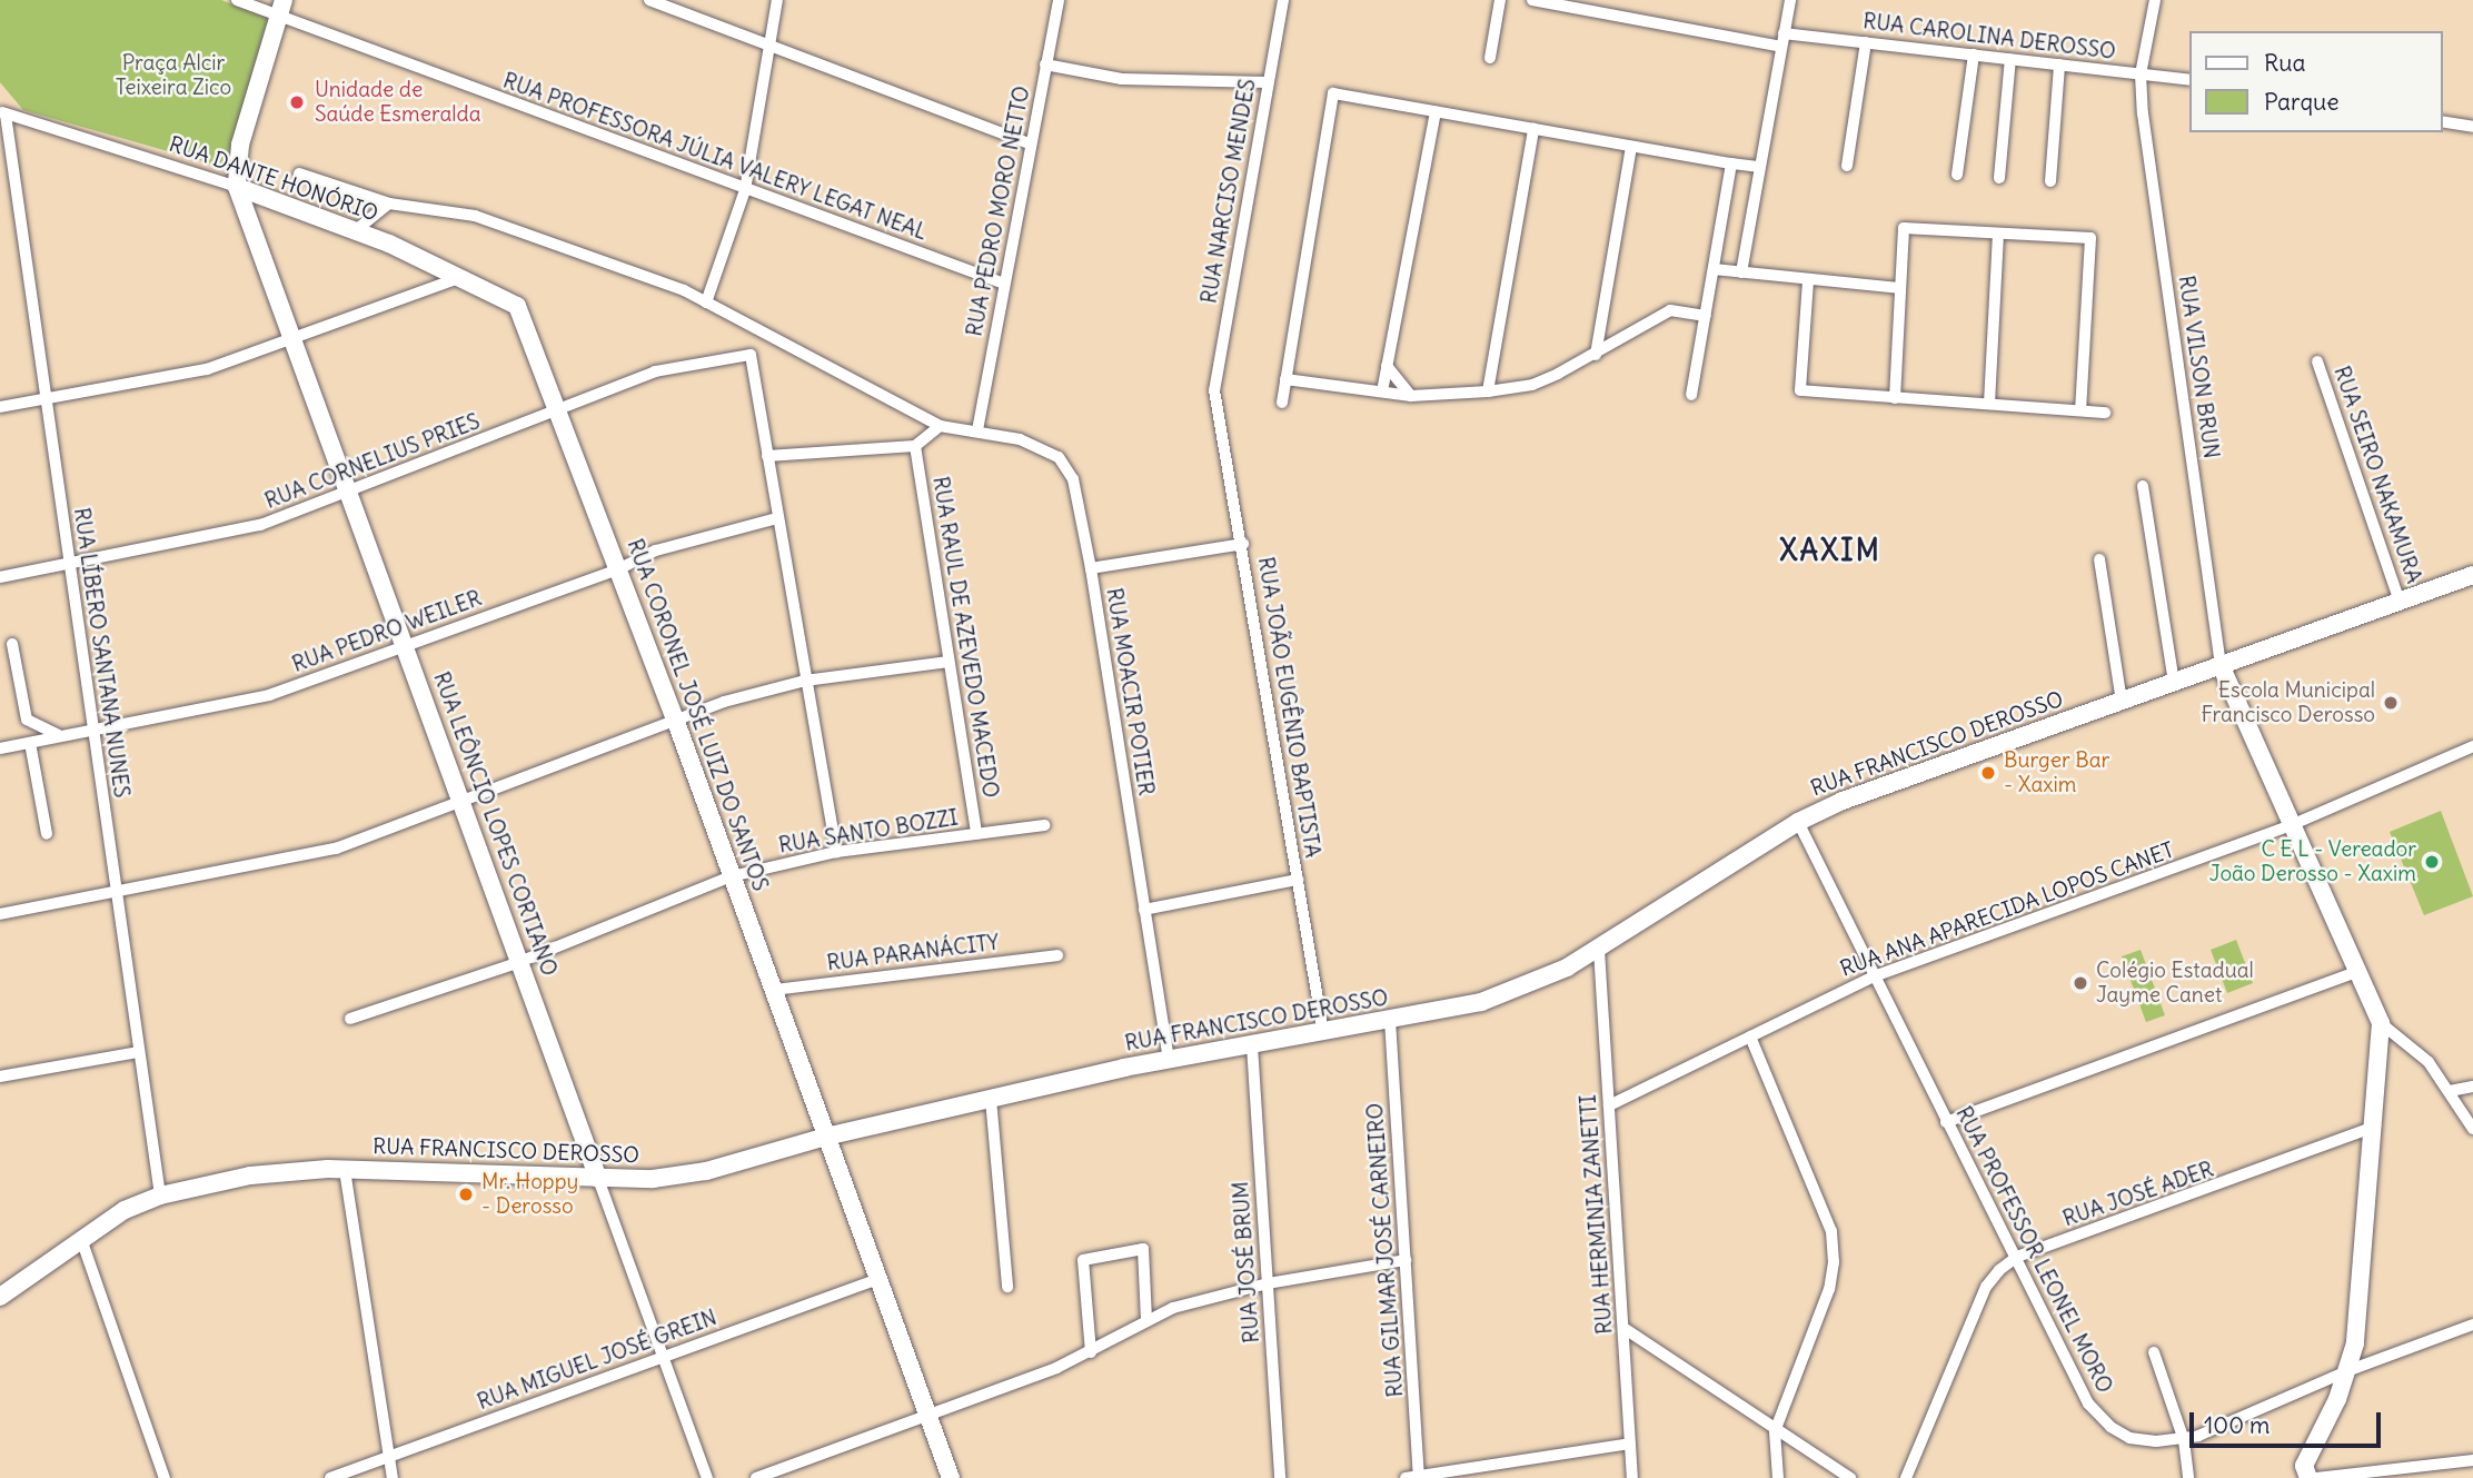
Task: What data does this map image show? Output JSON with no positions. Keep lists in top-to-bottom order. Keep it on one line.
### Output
{"streets":{"street":["RUA CAROLINA DEROSSO","RUA PROFESSORA JÚLIA VALERY LEGAT NEAL","RUA DANTE HONÓRIO","RUA NARCISO MENDES","RUA PEDRO MORO NETTO","RUA VILSON BRUN","RUA CORNELIUS PRIES","RUA SEIRO NAKAMURA","RUA PEDRO WEILER","RUA RAUL DE AZEVEDO MACEDO","RUA LÍBERO SANTANA NUNES","RUA MOACIR POTIER","RUA JOÃO EUGÊNIO BAPTISTA","RUA CORONEL JOSÉ LUIZ DO SANTOS","RUA FRANCISCO DEROSSO","RUA LEÔNCIO LOPES CORTIANO","RUA SANTO BOZZI","RUA ANA APARECIDA LOPOS CANET","RUA PARANÁCITY","RUA JOSÉ ADER","RUA HERMINIA ZANETTI","RUA GILMAR JOSÉ CARNEIRO","RUA PROFESSOR LEONEL MORO","RUA JOSÉ BRUM","RUA MIGUEL JOSÉ GREIN"]},"crossings":[["RUA CAROLINA DEROSSO","RUA VILSON BRUN"],["RUA PROFESSORA JÚLIA VALERY LEGAT NEAL","RUA PEDRO MORO NETTO"],["RUA DANTE HONÓRIO","RUA LÍBERO SANTANA NUNES"],["RUA DANTE HONÓRIO","RUA CORONEL JOSÉ LUIZ DO SANTOS"],["RUA DANTE HONÓRIO","RUA LEÔNCIO LOPES CORTIANO"],["RUA NARCISO MENDES","RUA JOÃO EUGÊNIO BAPTISTA"],["RUA PEDRO MORO NETTO","RUA MOACIR POTIER"],["RUA VILSON BRUN","RUA FRANCISCO DEROSSO"],["RUA CORNELIUS PRIES","RUA LÍBERO SANTANA NUNES"],["RUA CORNELIUS PRIES","RUA CORONEL JOSÉ LUIZ DO SANTOS"],["RUA CORNELIUS PRIES","RUA LEÔNCIO LOPES CORTIANO"],["RUA SEIRO NAKAMURA","RUA FRANCISCO DEROSSO"],["RUA PEDRO WEILER","RUA LÍBERO SANTANA NUNES"],["RUA PEDRO WEILER","RUA CORONEL JOSÉ LUIZ DO SANTOS"],["RUA PEDRO WEILER","RUA LEÔNCIO LOPES CORTIANO"],["RUA RAUL DE AZEVEDO MACEDO","RUA SANTO BOZZI"],["RUA LÍBERO SANTANA NUNES","RUA FRANCISCO DEROSSO"],["RUA MOACIR POTIER","RUA FRANCISCO DEROSSO"],["RUA JOÃO EUGÊNIO BAPTISTA","RUA FRANCISCO DEROSSO"],["RUA CORONEL JOSÉ LUIZ DO SANTOS","RUA FRANCISCO DEROSSO"],["RUA CORONEL JOSÉ LUIZ DO SANTOS","RUA SANTO BOZZI"],["RUA CORONEL JOSÉ LUIZ DO SANTOS","RUA PARANÁCITY"],["RUA CORONEL JOSÉ LUIZ DO SANTOS","RUA MIGUEL JOSÉ GREIN"],["RUA FRANCISCO DEROSSO","RUA LEÔNCIO LOPES CORTIANO"],["RUA FRANCISCO DEROSSO","RUA HERMINIA ZANETTI"],["RUA FRANCISCO DEROSSO","RUA GILMAR JOSÉ CARNEIRO"],["RUA FRANCISCO DEROSSO","RUA PROFESSOR LEONEL MORO"],["RUA FRANCISCO DEROSSO","RUA JOSÉ BRUM"],["RUA LEÔNCIO LOPES CORTIANO","RUA SANTO BOZZI"],["RUA LEÔNCIO LOPES CORTIANO","RUA MIGUEL JOSÉ GREIN"],["RUA ANA APARECIDA LOPOS CANET","RUA HERMINIA ZANETTI"],["RUA ANA APARECIDA LOPOS CANET","RUA PROFESSOR LEONEL MORO"],["RUA JOSÉ ADER","RUA PROFESSOR LEONEL MORO"]],"districts":["XAXIM"],"parks":["Praça Alcir Teixeira Zico"],"places":["Unidade de Saúde Esmeralda","Escola Municipal Francisco Derosso","Burger Bar - Xaxim","C E L - Vereador João Derosso - Xaxim","Colégio Estadual Jayme Canet","Mr. Hoppy - Derosso"],"legend":["Rua","Parque"],"scale_bar":"100 m"}
